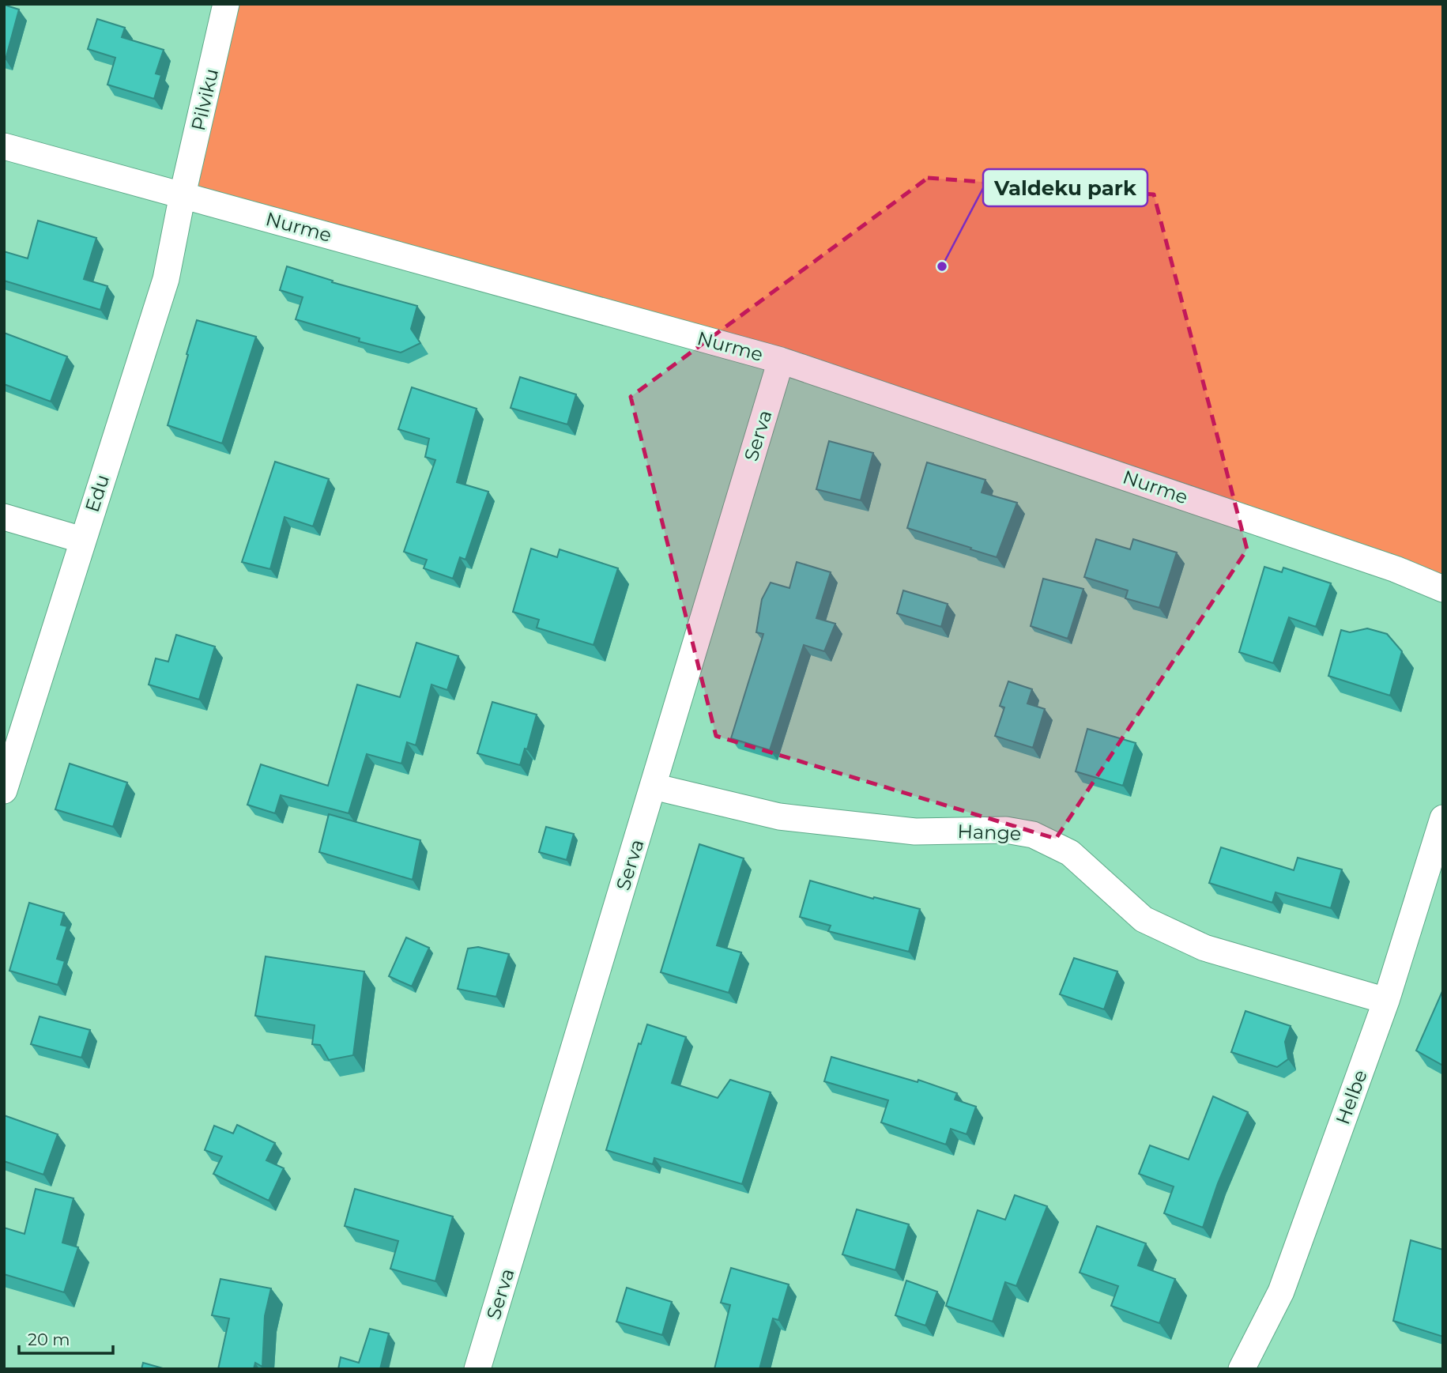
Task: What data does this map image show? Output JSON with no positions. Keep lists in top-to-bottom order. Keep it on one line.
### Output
{"streets":{"street":["Pilviku","Nurme","Serva","Edu","Hange","Helbe"]},"crossings":[["Pilviku","Nurme"],["Pilviku","Edu"],["Nurme","Serva"],["Nurme","Edu"],["Serva","Hange"],["Hange","Helbe"]],"places":["Valdeku park"],"scale_bar":"20 m"}
